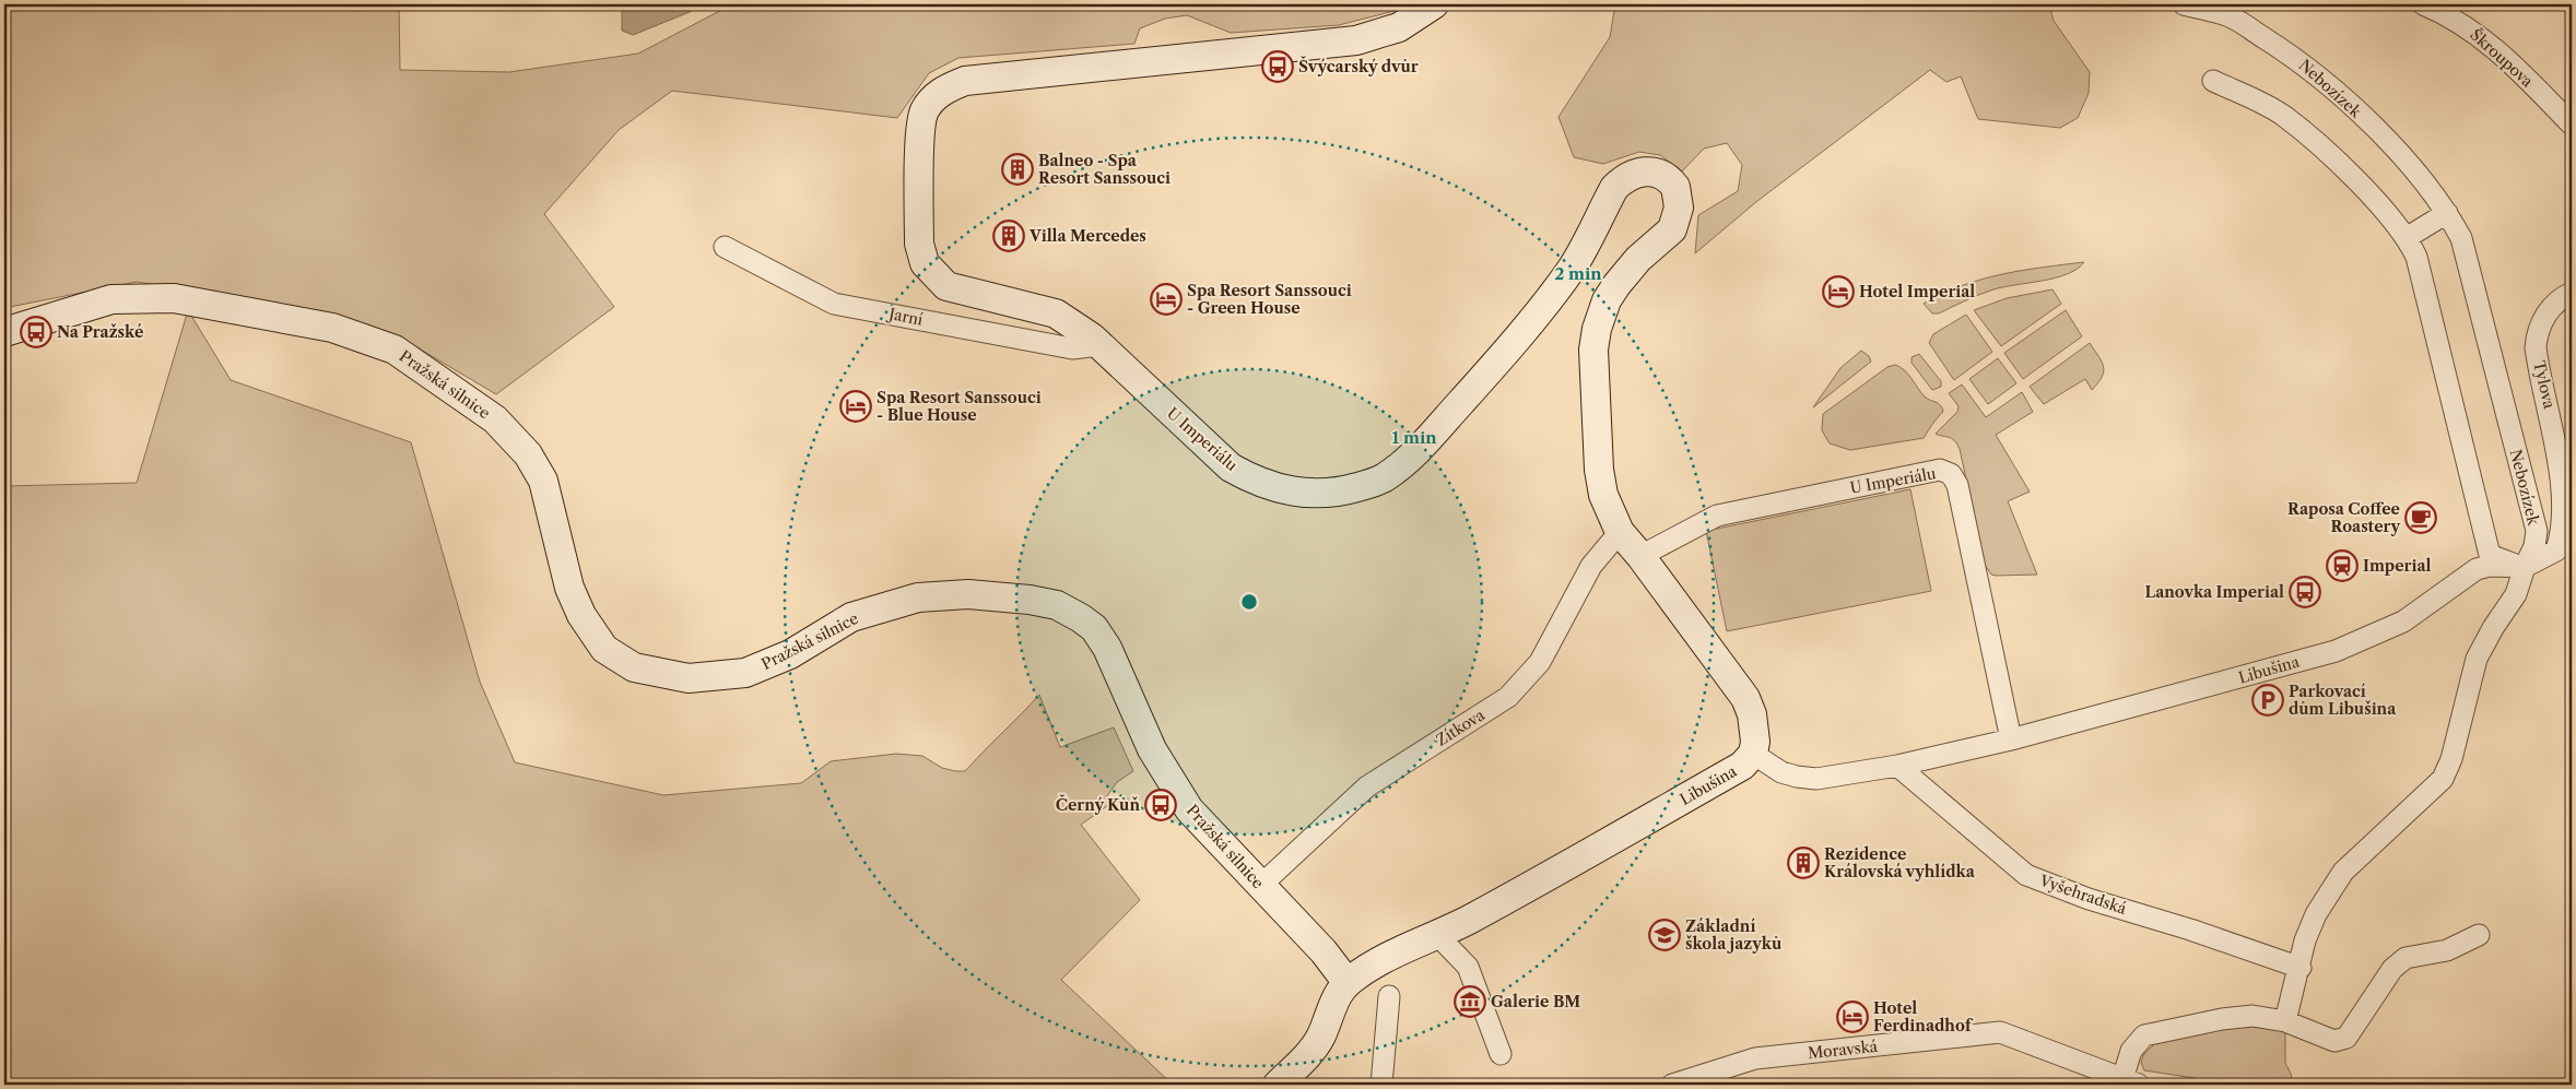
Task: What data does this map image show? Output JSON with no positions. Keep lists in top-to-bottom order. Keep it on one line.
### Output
{"streets":{"street":["Škroupova","Nebozízek","Jarní","Pražská silnice","Tylova","U Imperiálu","Libušina","Zítkova","Vyšehradská","Moravská"]},"crossings":[["Nebozízek","Tylova"],["Nebozízek","Libušina"],["Jarní","U Imperiálu"],["Pražská silnice","Libušina"],["Pražská silnice","Zítkova"],["Tylova","Libušina"],["U Imperiálu","Libušina"],["U Imperiálu","Zítkova"],["Libušina","Vyšehradská"]],"places":{"bus stop":["Švýcarský dvůr","Na Pražské","Lanovka Imperial","Černý Kůň"],"building":["Balneo - Spa Resort Sanssouci","Villa Mercedes","Rezidence Královská vyhlídka"],"hotel":["Hotel Imperial","Spa Resort Sanssouci - Green House","Spa Resort Sanssouci - Blue House","Hotel Ferdinadhof"],"cafe":["Raposa Coffee Roastery"],"station":["Imperial"],"parking":["Parkovací dům Libušina"],"school or university":["Základní škola jazyků"],"museum":["Galerie BM"]},"rings":["2 min","1 min"]}
